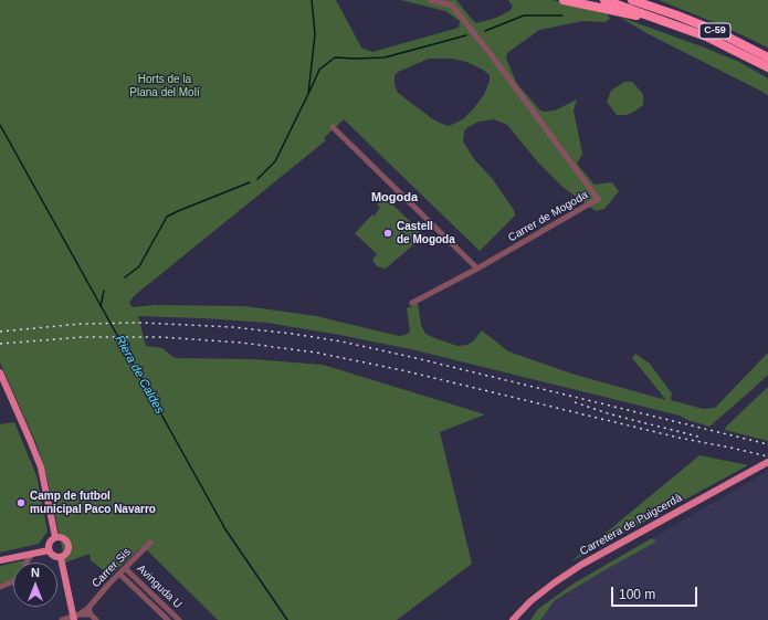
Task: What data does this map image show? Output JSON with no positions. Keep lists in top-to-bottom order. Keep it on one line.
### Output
{"streets":{"highway":["C-59"],"main road":["Carretera de Puigcerdà"],"street":["Carrer de Mogoda","Carrer Sis","Avinguda U"]},"crossings":[["Carrer Sis","Avinguda U"]],"districts":["Mogoda"],"water":["Riera de Caldes"],"parks":["Horts de la Plana del Molí"],"places":["Castell de Mogoda","Camp de futbol municipal Paco Navarro"],"scale_bar":"100 m","north":"top"}
